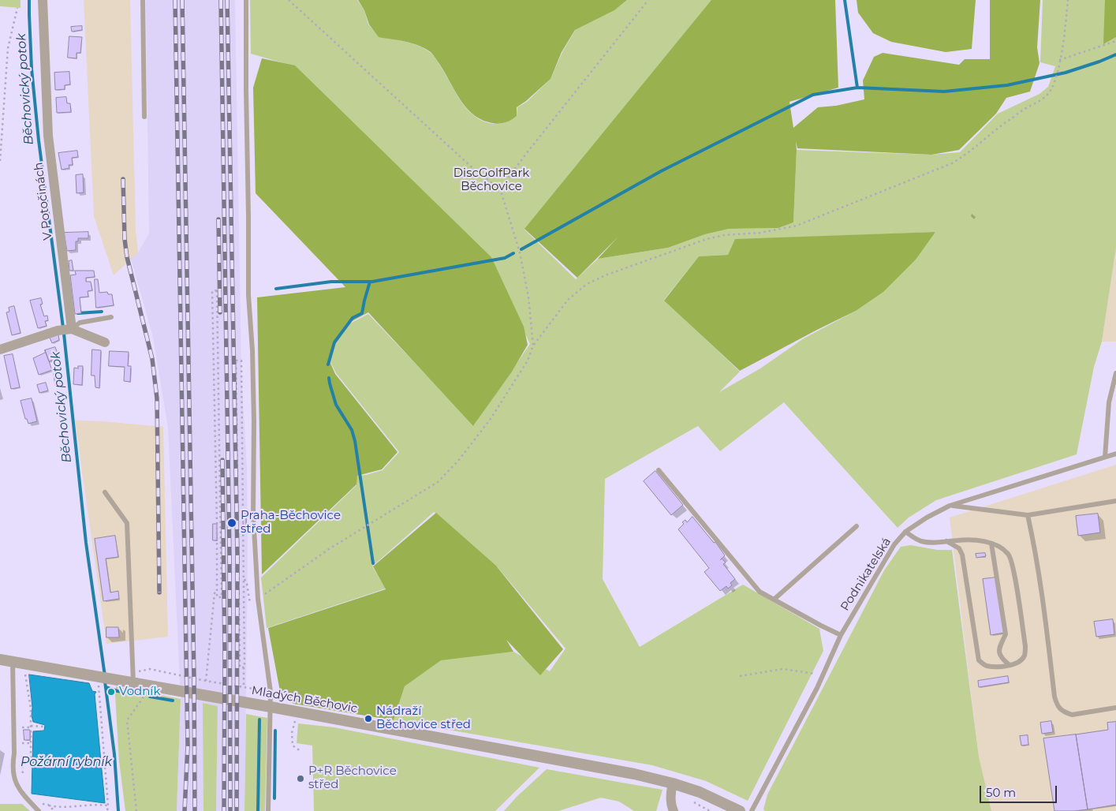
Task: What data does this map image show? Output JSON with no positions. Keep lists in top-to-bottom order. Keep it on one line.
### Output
{"streets":{"street":["V Potočinách","Mladých Běchovic"],"lane":["Podnikatelská"]},"water":["Běchovický potok","Požární rybník"],"parks":["DiscGolfPark Běchovice"],"places":["Praha-Běchovice střed","Vodník","Nádraží Běchovice střed","P+R Běchovice střed"],"scale_bar":"50 m"}
